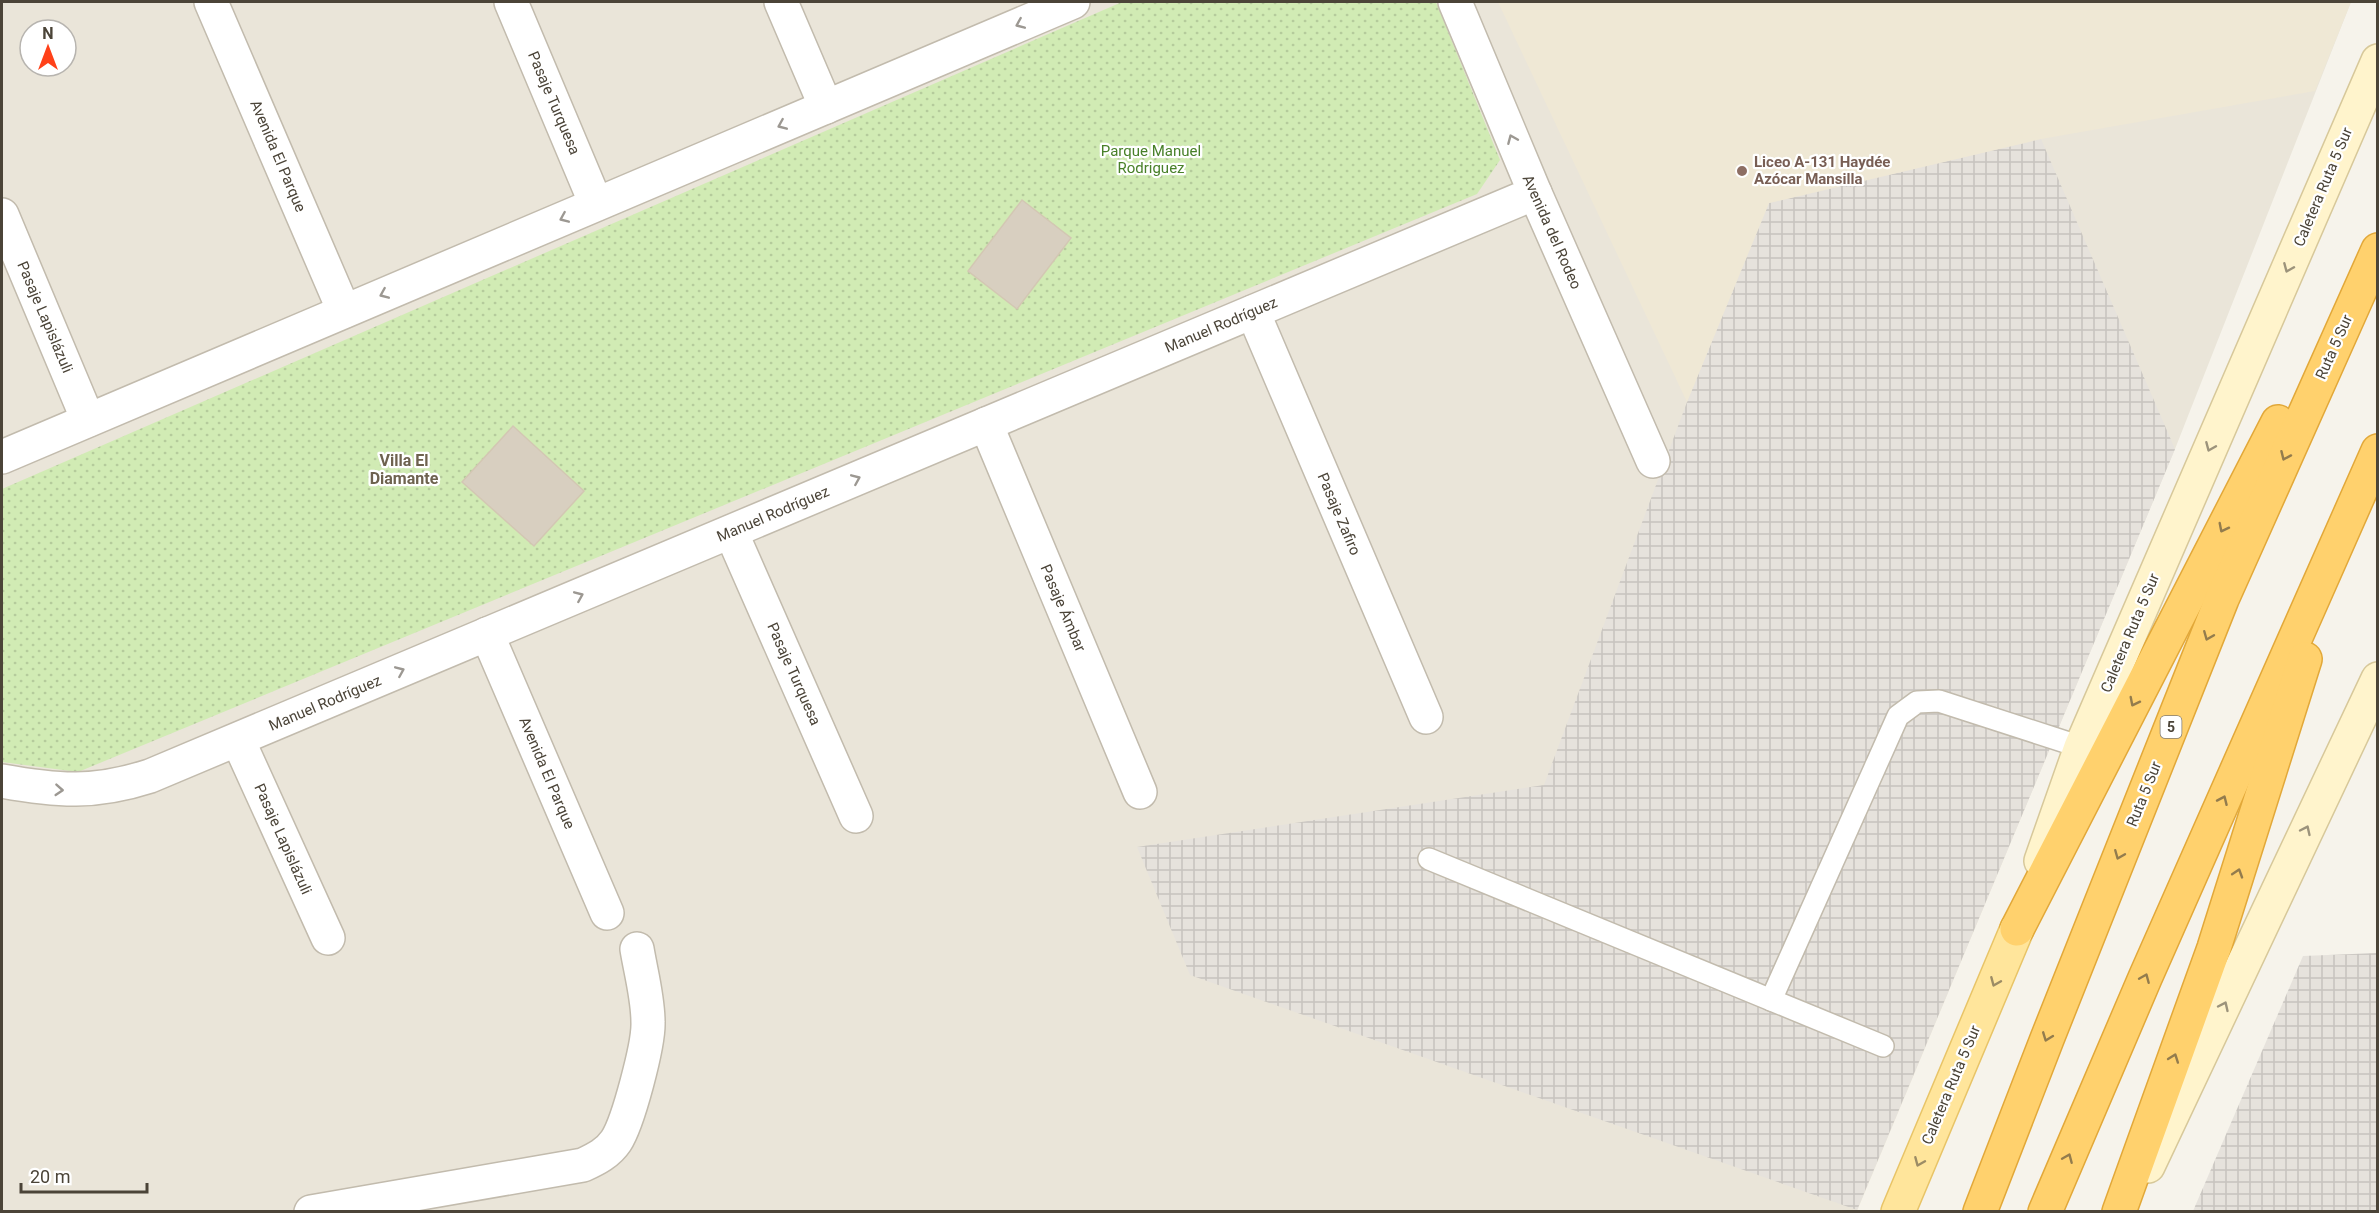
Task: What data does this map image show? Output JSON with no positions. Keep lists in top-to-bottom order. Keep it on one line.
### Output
{"streets":{"highway":["Ruta 5 Sur","5"],"main road":["Caletera Ruta 5 Sur"],"street":["Pasaje Turquesa","Avenida El Parque","Avenida del Rodeo","Pasaje Lapislázuli","Manuel Rodríguez","Pasaje Zafiro","Pasaje Ámbar"]},"crossings":[["Pasaje Turquesa","Manuel Rodríguez"],["Avenida El Parque","Manuel Rodríguez"],["Avenida del Rodeo","Manuel Rodríguez"],["Pasaje Lapislázuli","Manuel Rodríguez"],["Manuel Rodríguez","Pasaje Zafiro"],["Manuel Rodríguez","Pasaje Ámbar"]],"one_way":["Avenida del Rodeo","Manuel Rodríguez"],"districts":["Villa El Diamante"],"parks":["Parque Manuel Rodriguez"],"places":["Liceo A-131 Haydée Azócar Mansilla"],"scale_bar":"20 m","north":"top"}
